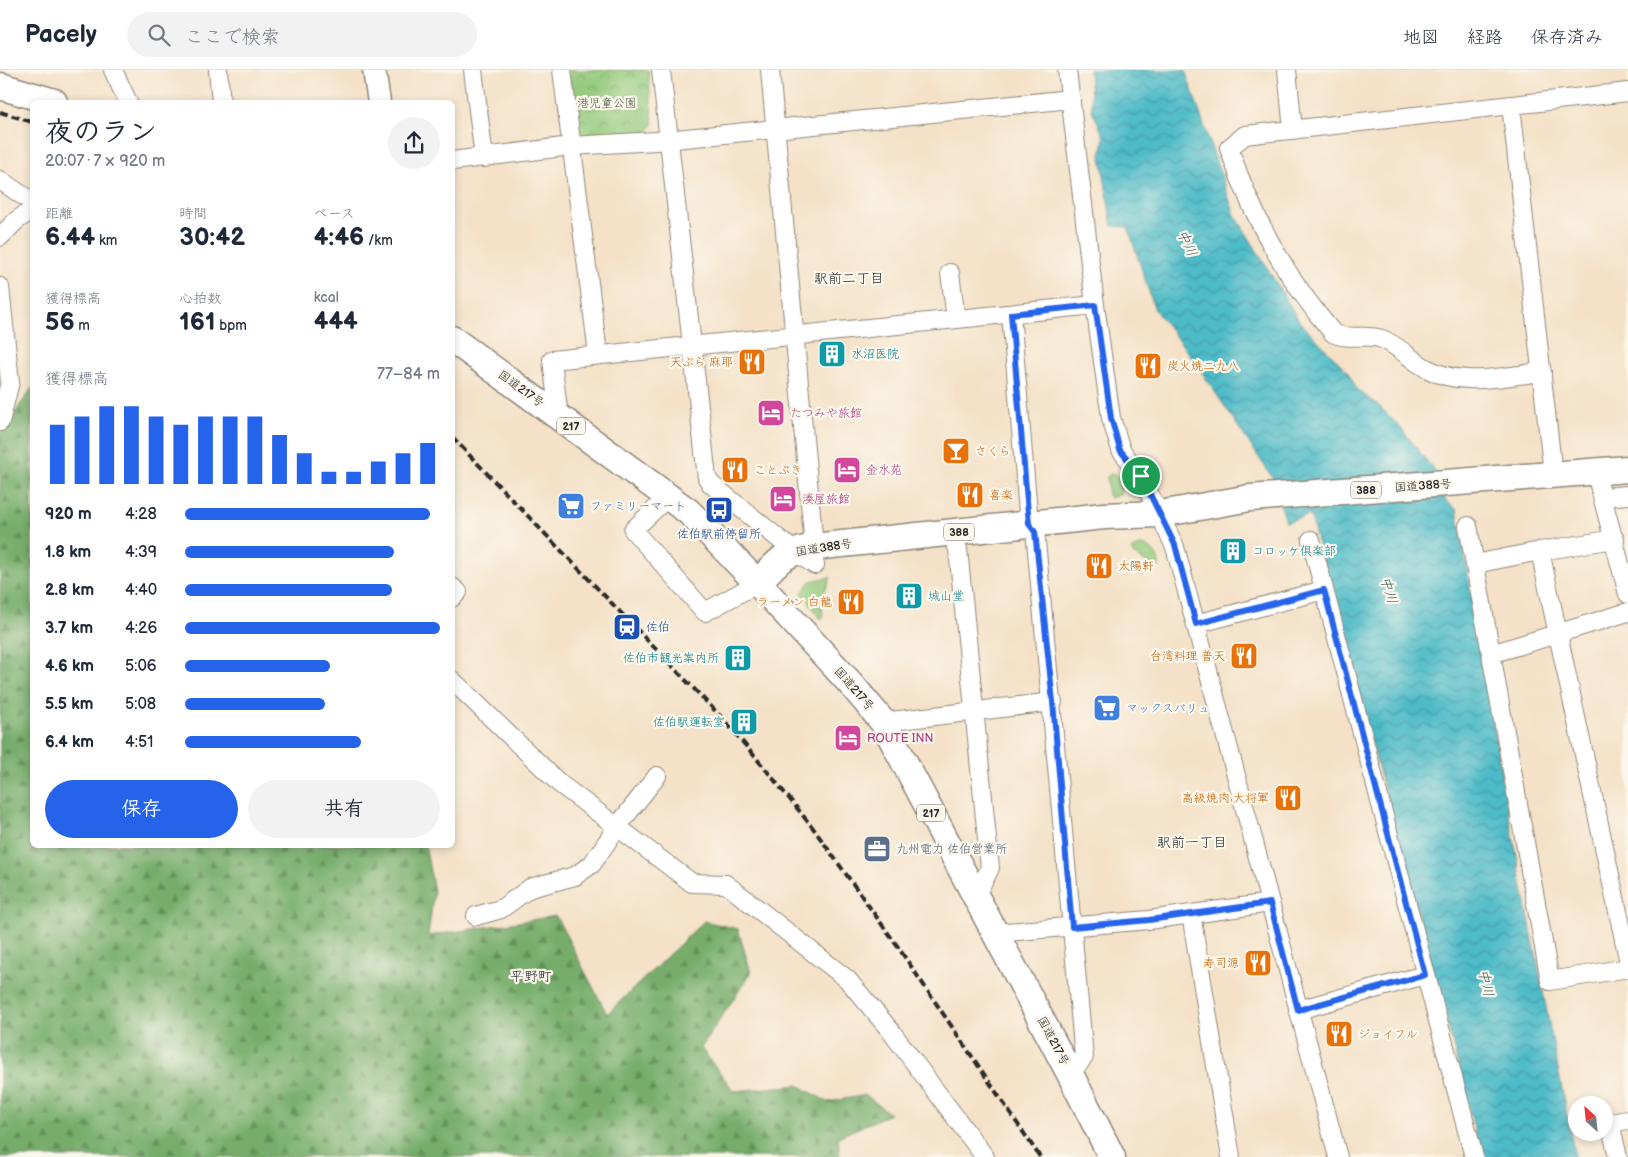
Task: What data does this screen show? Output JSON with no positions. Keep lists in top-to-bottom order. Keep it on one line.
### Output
{"streets":{"highway":["国道217号","217","国道388号","388"]},"crossings":[["国道217号","国道388号"]],"districts":["駅前二丁目","駅前一丁目","平野町"],"water":["中川"],"parks":["港児童公園"],"places":{"building":["水沼医院","コロッケ俱楽部","城山堂","佐伯市観光案内所","佐伯駅運転室"],"restaurant":["天ぷら 麻耶","炭火焼二九八","ことぶき","喜楽","太陽軒","ラーメン 白龍","台湾料理 普天","高級焼肉 大将軍","寿司源","ジョイフル"],"hotel":["たつみや旅館","金水苑","湊屋旅館","ROUTE INN"],"bar":["さくら"],"supermarket":["ファミリーマート","マックスバリュ"],"bus stop":["佐伯駅前停留所"],"station":["佐伯"],"office":["九州電力 佐伯営業所"]},"north":"top left","page":{"header":"Pacely","search":"ここで検索","nav":["地図","経路","保存済み"],"heading":["夜のラン","20:07 · 7 × 920 m"],"stats":[["距離","6.44 km"],["時間","30:42"],["ペース","4:46 /km"],["獲得標高","56 m"],["心拍数","161 bpm"],["kcal","444"]],"chart":["獲得標高","77–84 m"],"list":[{"name":"920 m","note":"4:28"},{"name":"1.8 km","note":"4:39"},{"name":"2.8 km","note":"4:40"},{"name":"3.7 km","note":"4:26"},{"name":"4.6 km","note":"5:06"},{"name":"5.5 km","note":"5:08"},{"name":"6.4 km","note":"4:51"}],"buttons":["保存","共有"]}}
